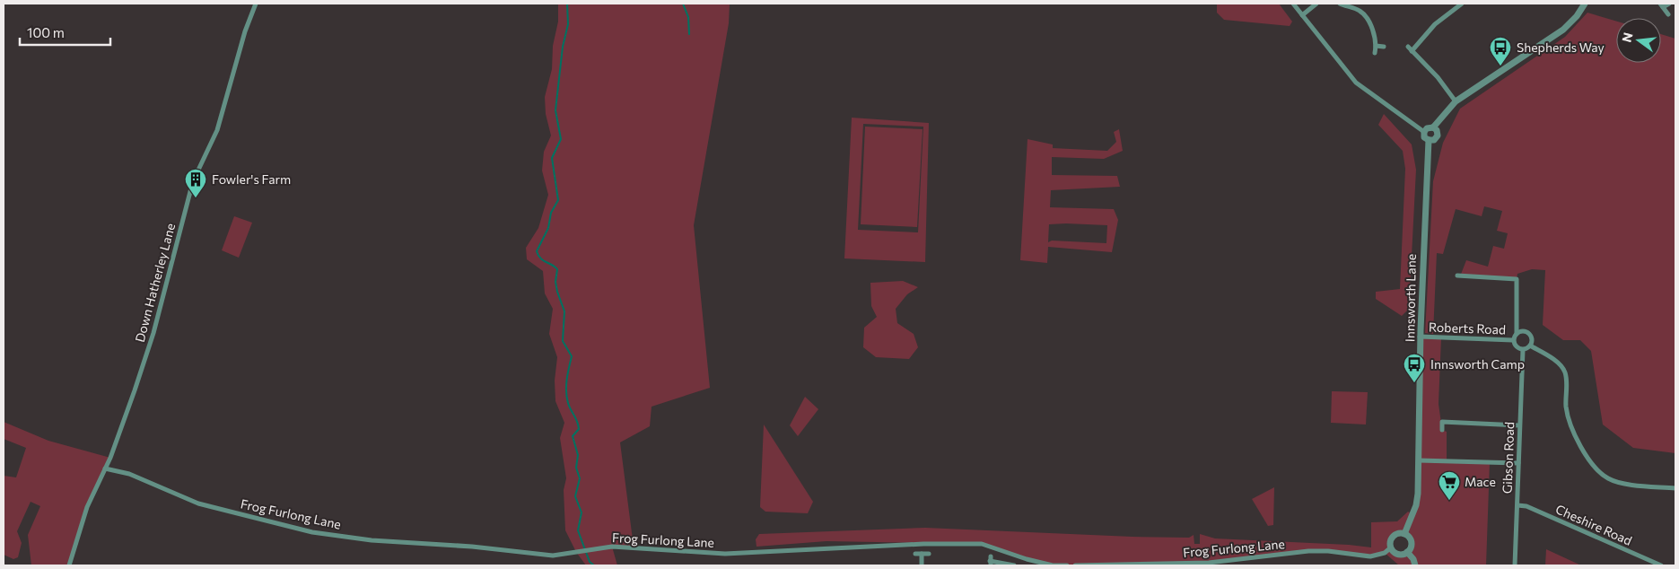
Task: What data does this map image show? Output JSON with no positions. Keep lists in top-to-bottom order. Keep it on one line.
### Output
{"streets":{"street":["Down Hatherley Lane","Innsworth Lane","Roberts Road","Gibson Road","Frog Furlong Lane","Cheshire Road"]},"crossings":[["Down Hatherley Lane","Frog Furlong Lane"],["Innsworth Lane","Roberts Road"],["Innsworth Lane","Frog Furlong Lane"],["Roberts Road","Gibson Road"],["Gibson Road","Cheshire Road"]],"places":{"bus stop":["Shepherds Way","Innsworth Camp"],"building":["Fowler's Farm"],"supermarket":["Mace"]},"scale_bar":"100 m","north":"left"}
